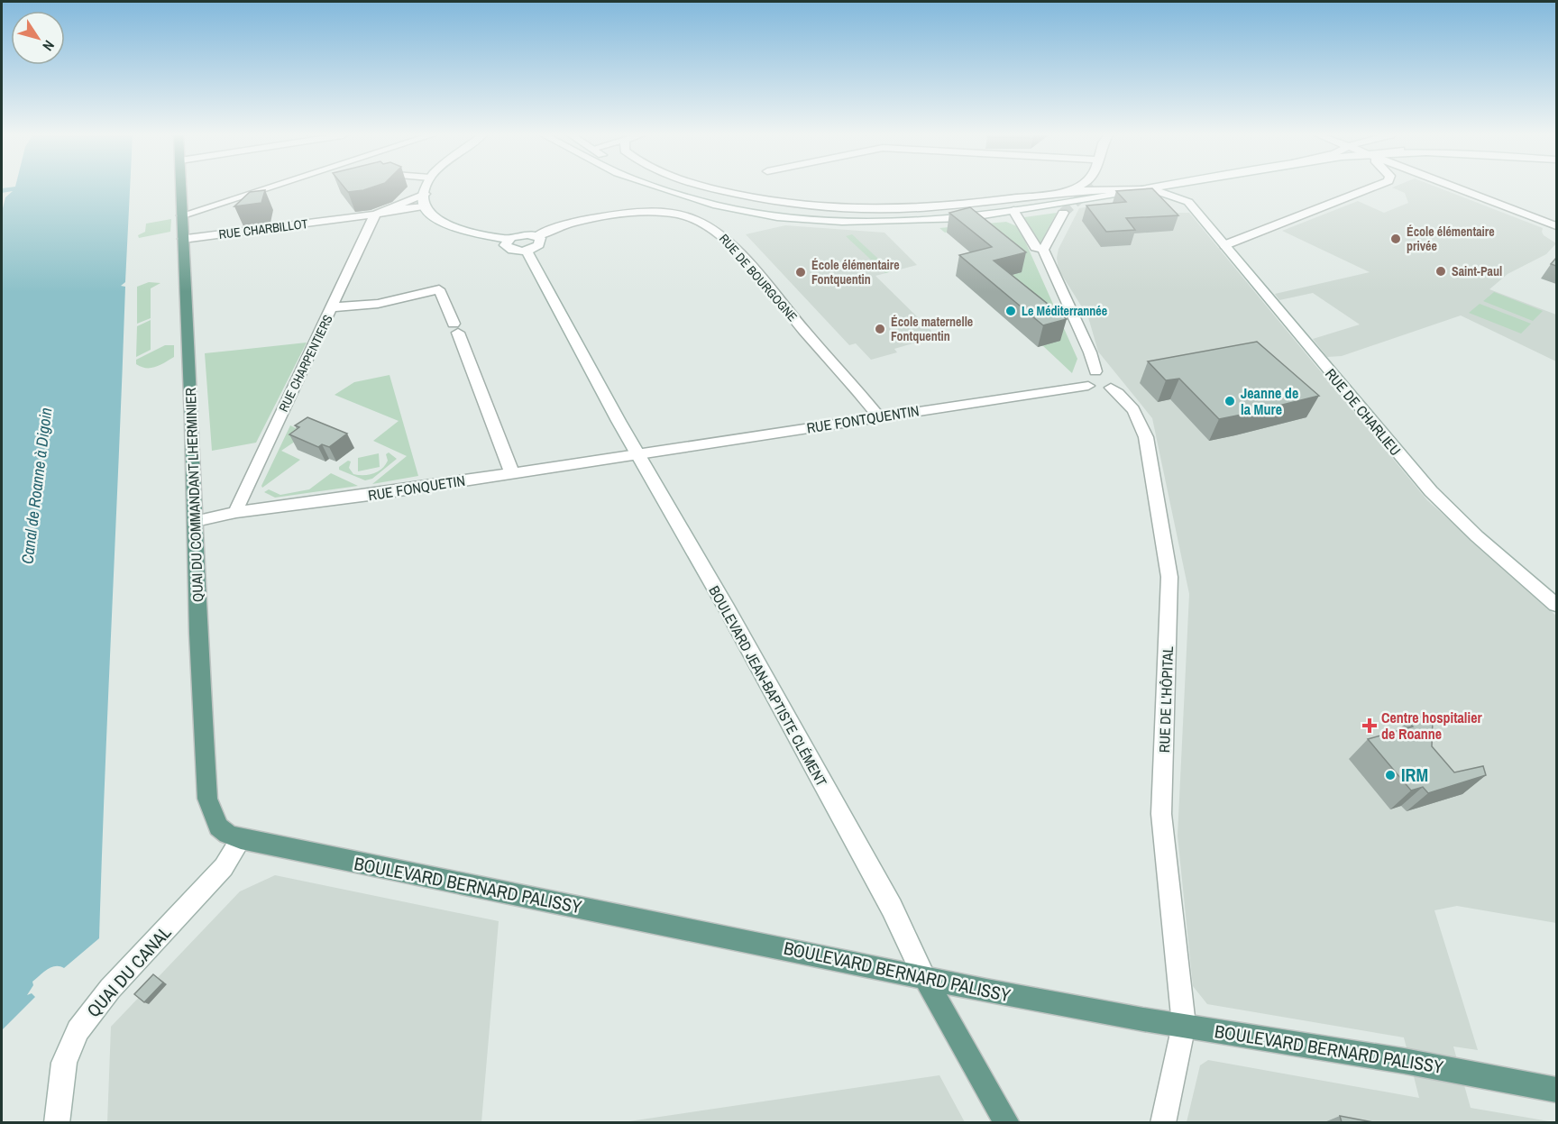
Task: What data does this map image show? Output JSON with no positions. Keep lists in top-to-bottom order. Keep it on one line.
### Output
{"streets":{"main road":["QUAI DU COMMANDANT LHERMINIER","BOULEVARD JEAN-BAPTISTE CLÉMENT","BOULEVARD BERNARD PALISSY"],"street":["RUE CHARBILLOT","RUE DE BOURGOGNE","RUE CHARPENTIERS","RUE DE CHARLIEU","RUE FONTQUENTIN","RUE FONQUETIN","RUE DE L'HÔPITAL","QUAI DU CANAL"]},"crossings":[["RUE CHARBILLOT","RUE CHARPENTIERS"],["RUE CHARBILLOT","QUAI DU COMMANDANT LHERMINIER"],["RUE DE BOURGOGNE","RUE FONTQUENTIN"],["RUE CHARPENTIERS","RUE FONQUETIN"],["RUE FONTQUENTIN","RUE FONQUETIN"],["RUE FONTQUENTIN","BOULEVARD JEAN-BAPTISTE CLÉMENT"],["RUE FONTQUENTIN","RUE DE L'HÔPITAL"],["RUE FONQUETIN","QUAI DU COMMANDANT LHERMINIER"],["RUE FONQUETIN","BOULEVARD JEAN-BAPTISTE CLÉMENT"],["QUAI DU COMMANDANT LHERMINIER","BOULEVARD BERNARD PALISSY"],["QUAI DU COMMANDANT LHERMINIER","QUAI DU CANAL"],["BOULEVARD JEAN-BAPTISTE CLÉMENT","BOULEVARD BERNARD PALISSY"],["RUE DE L'HÔPITAL","BOULEVARD BERNARD PALISSY"],["BOULEVARD BERNARD PALISSY","QUAI DU CANAL"]],"water":["Canal de Roanne à Digoin"],"places":{"other":["École élémentaire privée","Saint-Paul","École élémentaire Fontquentin","Le Méditerrannée","École maternelle Fontquentin","Jeanne de la Mure","IRM"],"health":["Centre hospitalier de Roanne"]},"north":"bottom right"}
